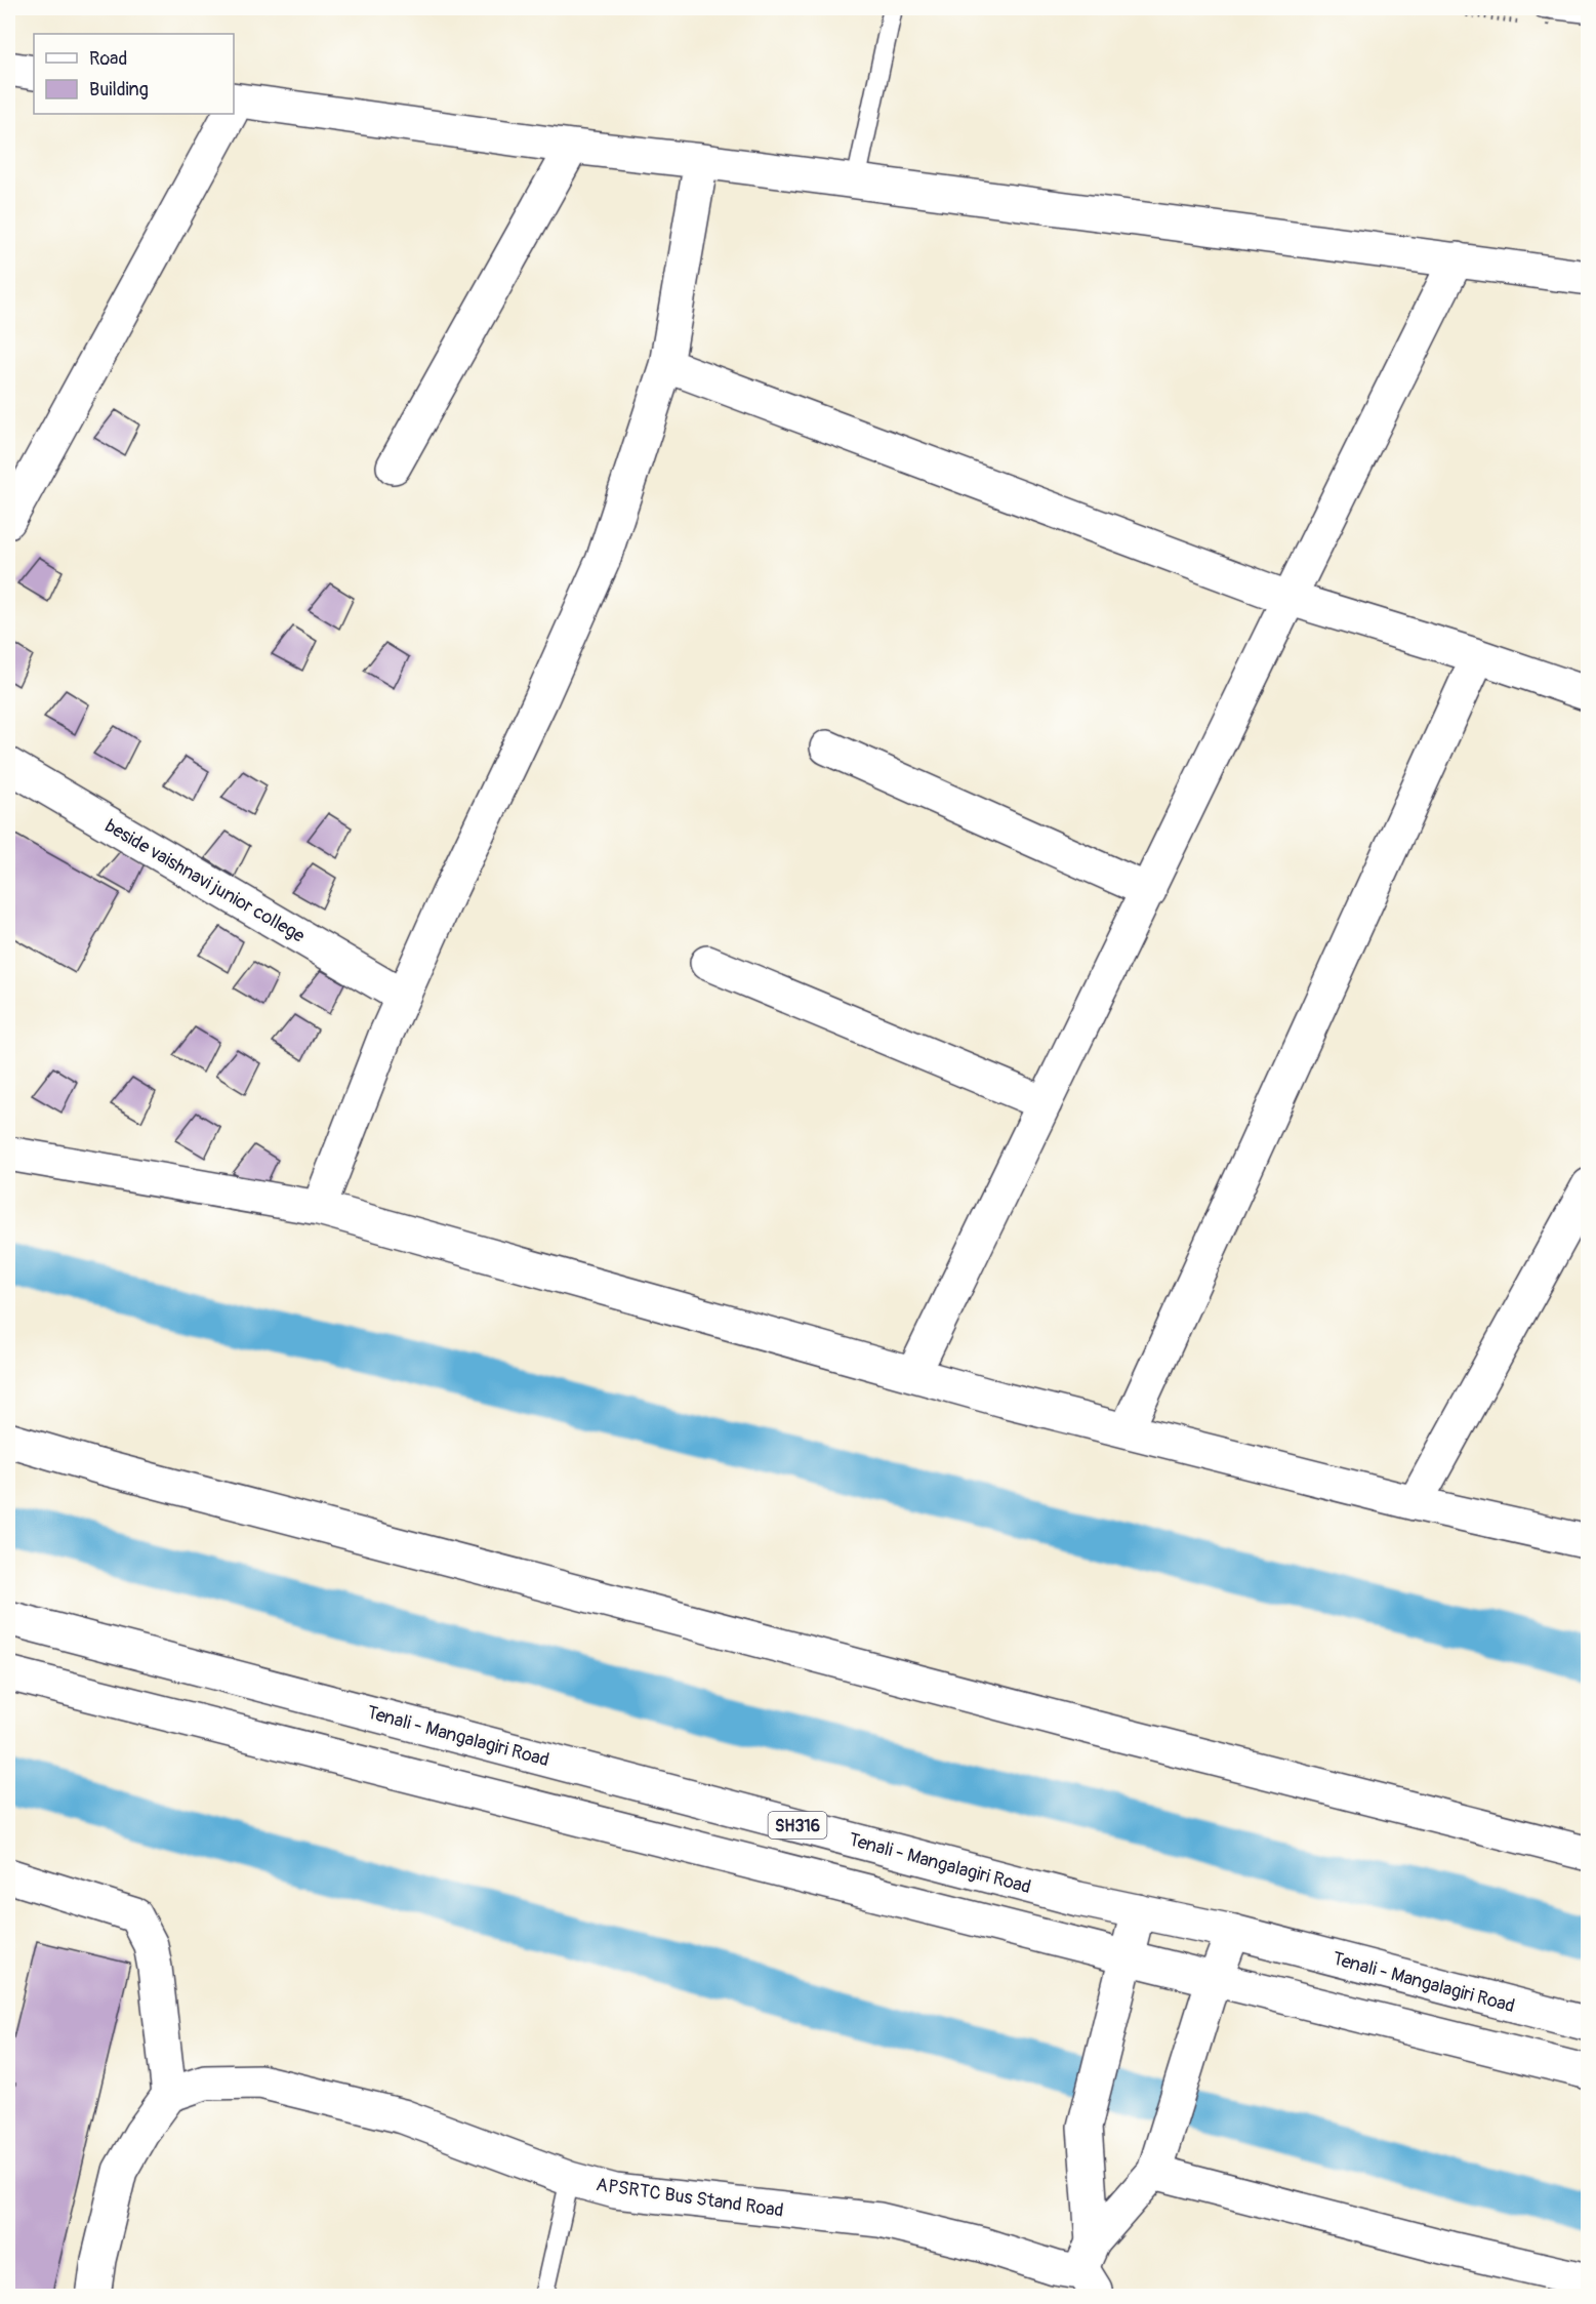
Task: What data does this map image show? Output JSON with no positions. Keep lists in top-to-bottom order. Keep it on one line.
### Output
{"streets":{"street":["beside vaishnavi junior college","Tenali - Mangalagiri Road","SH316","APSRTC Bus Stand Road"]},"legend":["Road","Building"]}
